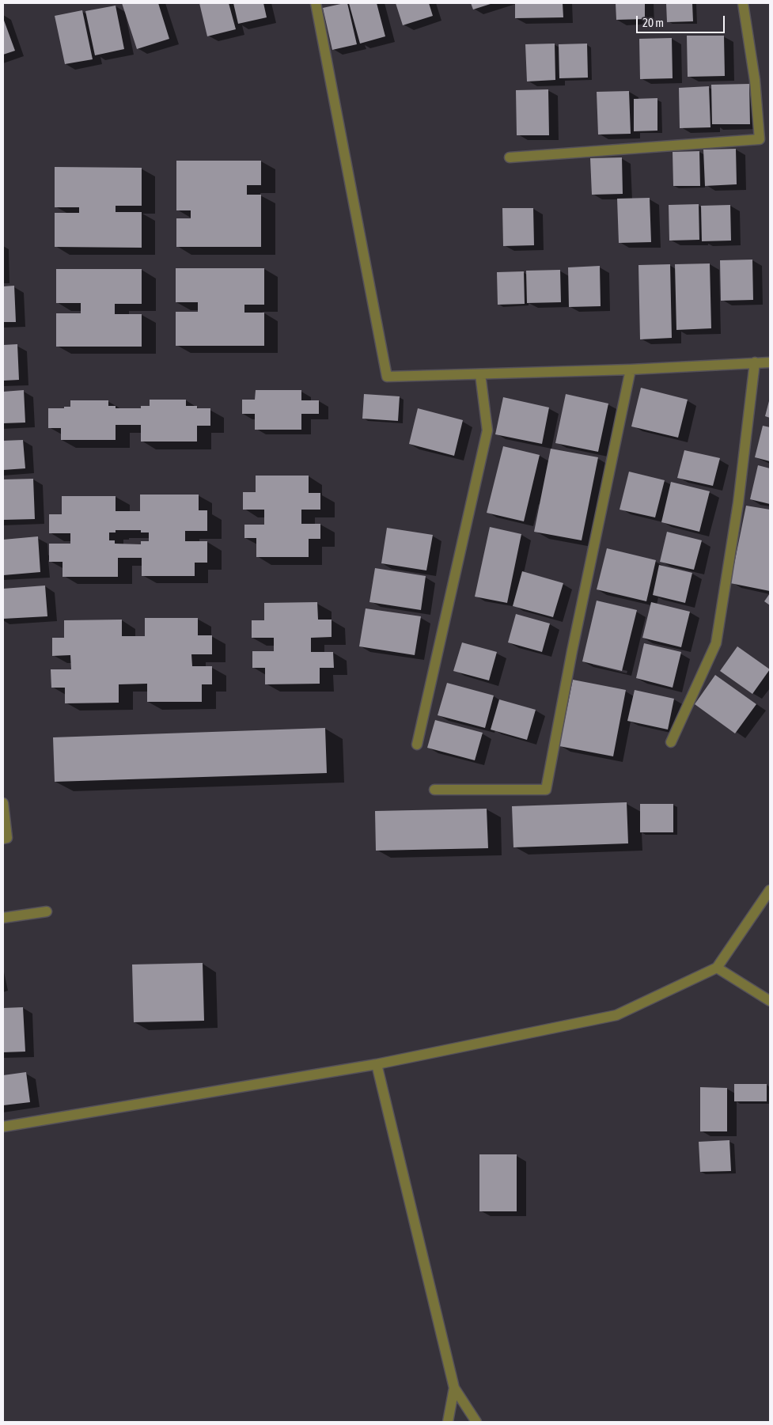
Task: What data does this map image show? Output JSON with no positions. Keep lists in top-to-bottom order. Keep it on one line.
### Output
{"scale_bar":"20 m"}
